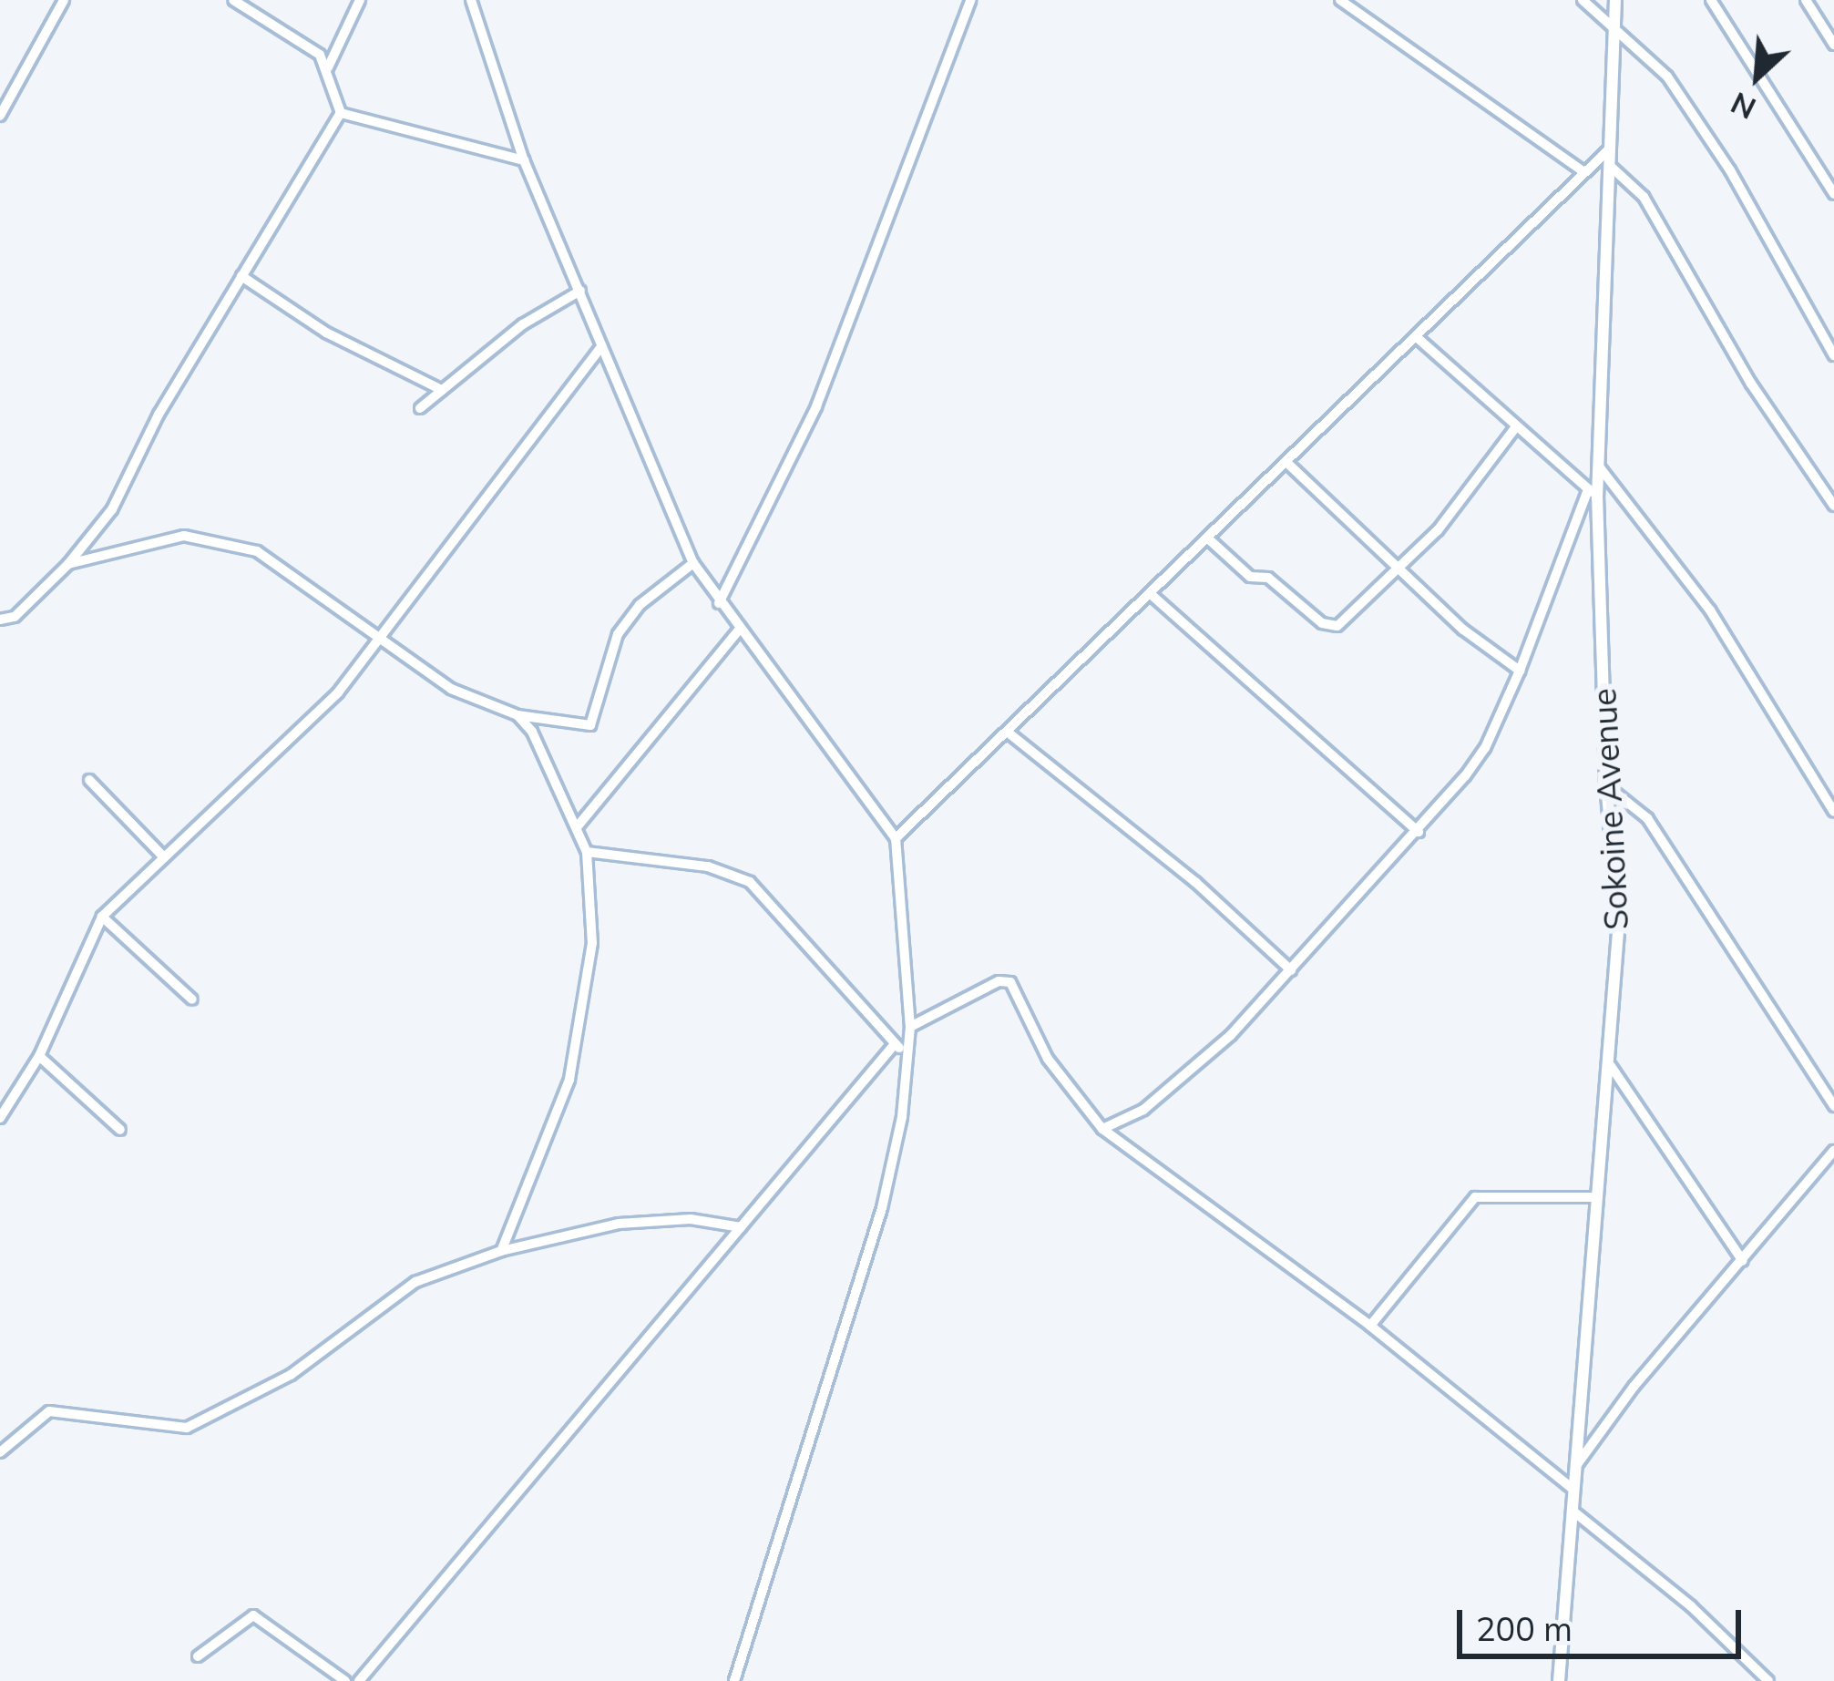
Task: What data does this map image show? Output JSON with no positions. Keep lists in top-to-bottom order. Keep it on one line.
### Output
{"streets":{"street":["Sokoine Avenue"]},"scale_bar":"200 m","north":"bottom left"}
